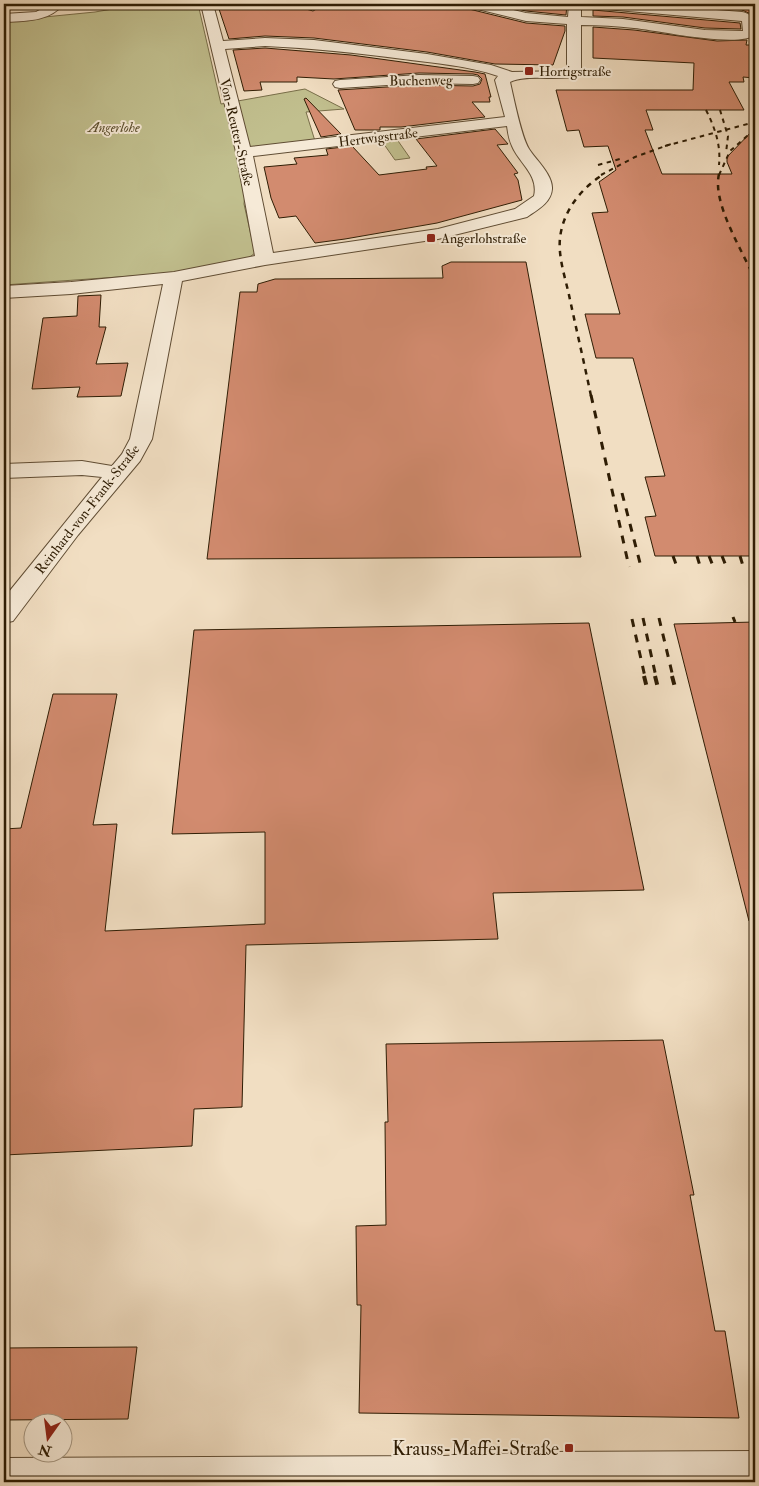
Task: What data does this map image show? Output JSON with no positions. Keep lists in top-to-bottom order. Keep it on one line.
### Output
{"streets":{"street":["Buchenweg","Von-Reuter-Straße","Hertwigstraße","Reinhard-von-Frank-Straße"]},"crossings":[["Von-Reuter-Straße","Hertwigstraße"]],"parks":["Angerlohe"],"places":{"transit":["Hortigstraße","Angerlohstraße","Krauss-Maffei-Straße"]},"north":"bottom"}
